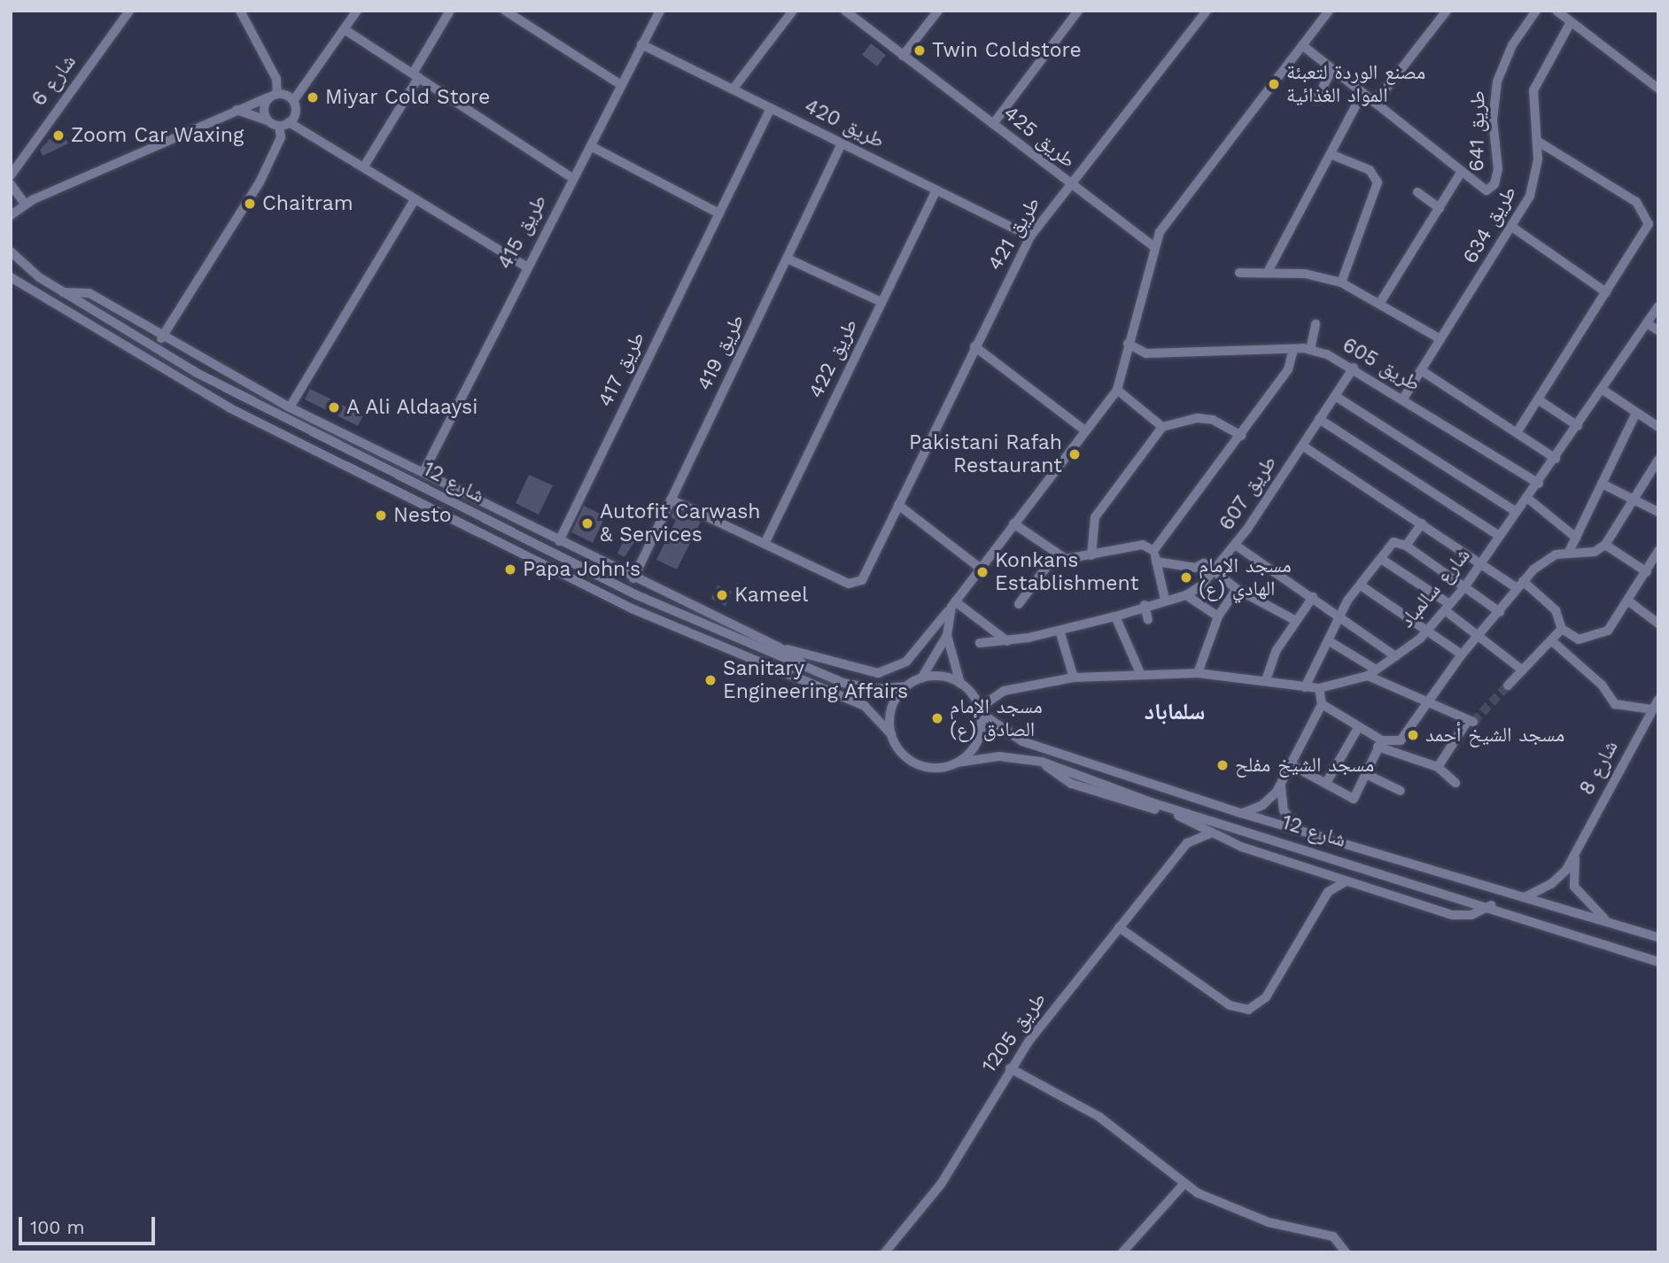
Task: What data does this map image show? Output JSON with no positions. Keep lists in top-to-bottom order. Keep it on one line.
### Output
{"streets":{"street":["شارع 6","طريق 420","طريق 641","طريق 425","طريق 634","طريق 415","طريق 421","طريق 419","طريق 422","طريق 605","طريق 417","شارع 12","طريق 607","شارع سالمباد","شارع 8","طريق 1205"]},"crossings":[["طريق 420","طريق 415"],["طريق 420","طريق 421"],["طريق 420","طريق 419"],["طريق 420","طريق 422"],["طريق 420","طريق 417"],["طريق 425","طريق 421"],["طريق 634","طريق 605"],["طريق 421","طريق 422"],["طريق 605","طريق 607"],["طريق 605","شارع سالمباد"],["شارع 12","شارع سالمباد"],["شارع 12","شارع 8"]],"districts":["سلماباد"],"places":["Twin Coldstore","مصنع الوردة لتعبئة المواد الغذائية","Miyar Cold Store","Zoom Car Waxing","Chaitram","A Ali Aldaaysi","Pakistani Rafah Restaurant","Nesto","Autofit Carwash & Services","Papa John's","Konkans Establishment","مسجد الإمام الهادي (ع)","Kameel","Sanitary Engineering Affairs","مسجد الإمام الصادق (ع)","مسجد الشيخ أحمد","مسجد الشيخ مفلح"],"scale_bar":"100 m"}
